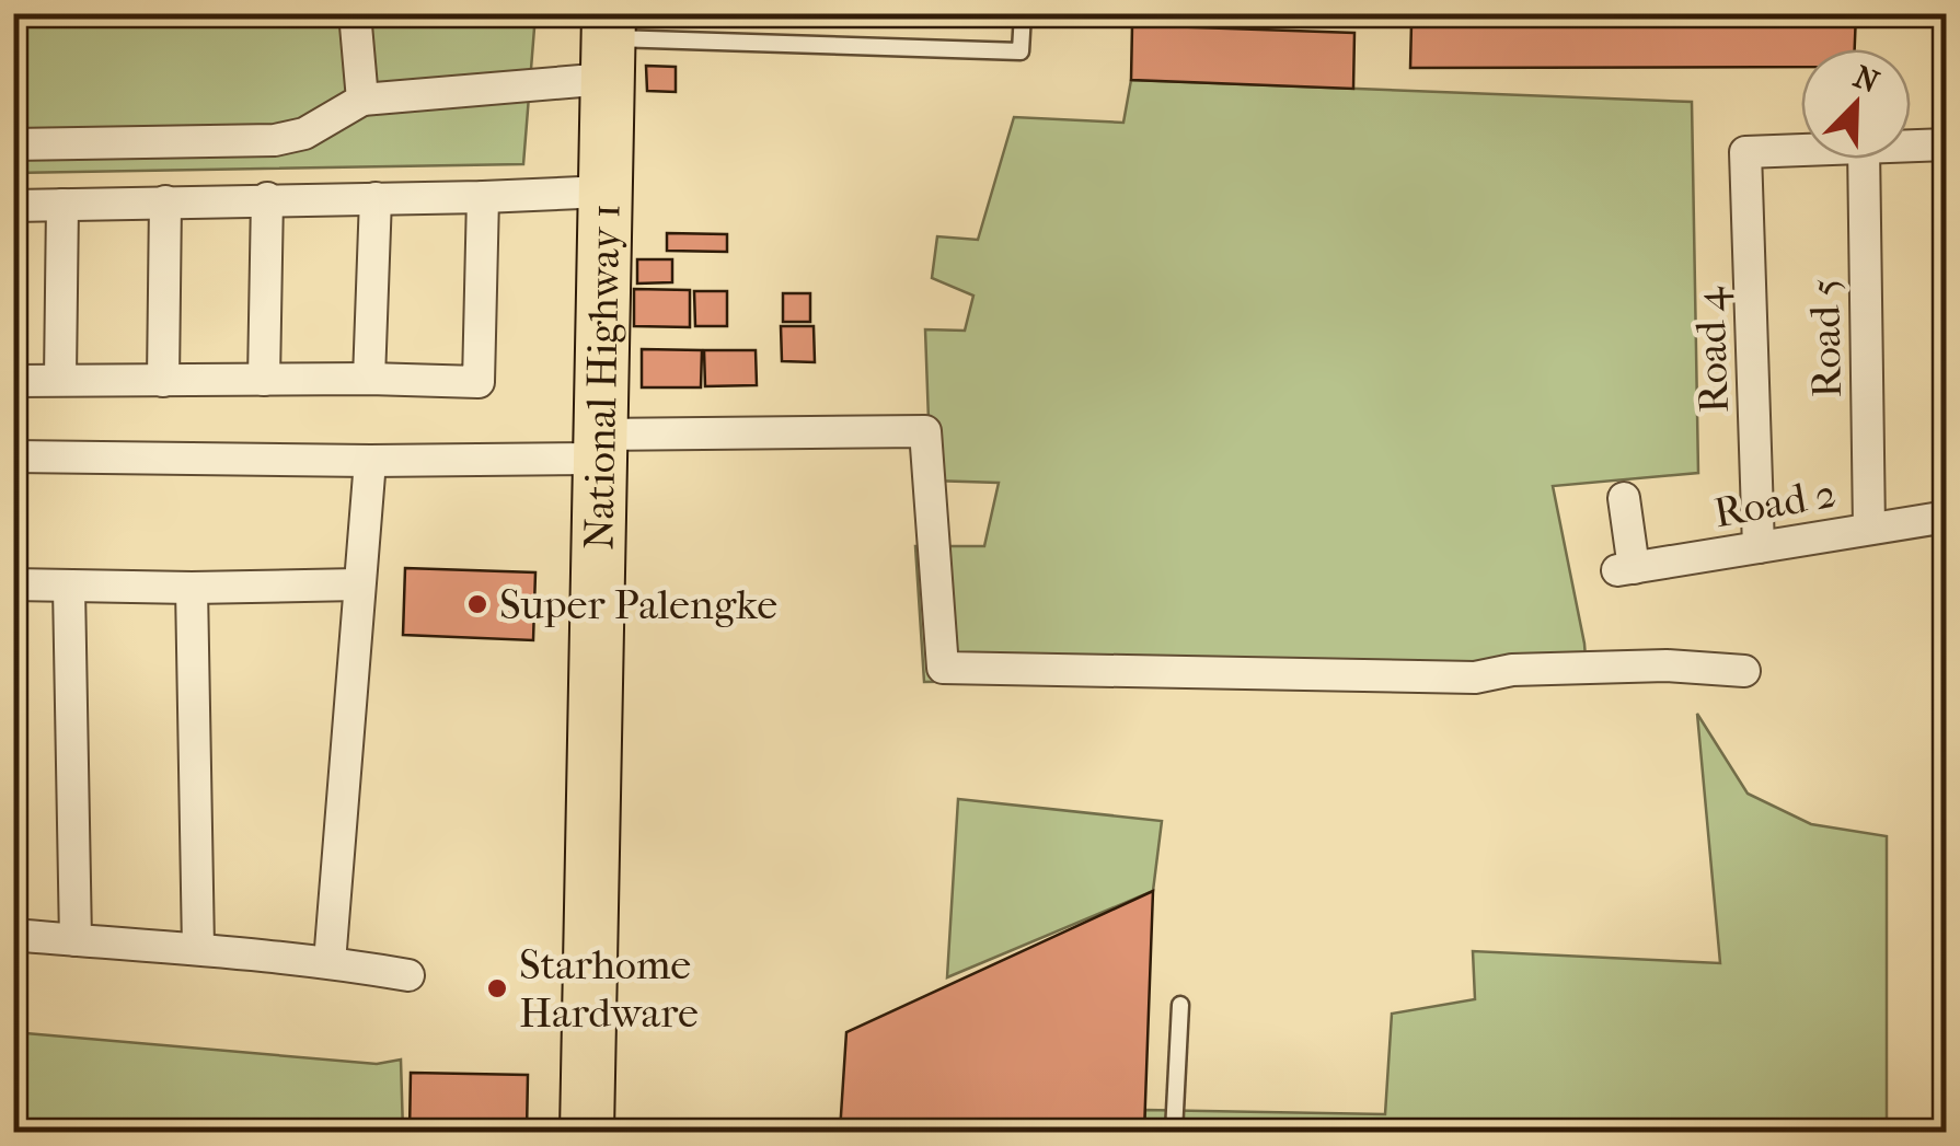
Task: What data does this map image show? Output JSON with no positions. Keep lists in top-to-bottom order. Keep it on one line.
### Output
{"streets":{"highway":["National Highway 1"],"street":["Road 5","Road 4","Road 2"]},"crossings":[["Road 5","Road 2"],["Road 4","Road 2"]],"places":["Super Palengke","Starhome Hardware"],"north":"top right"}
